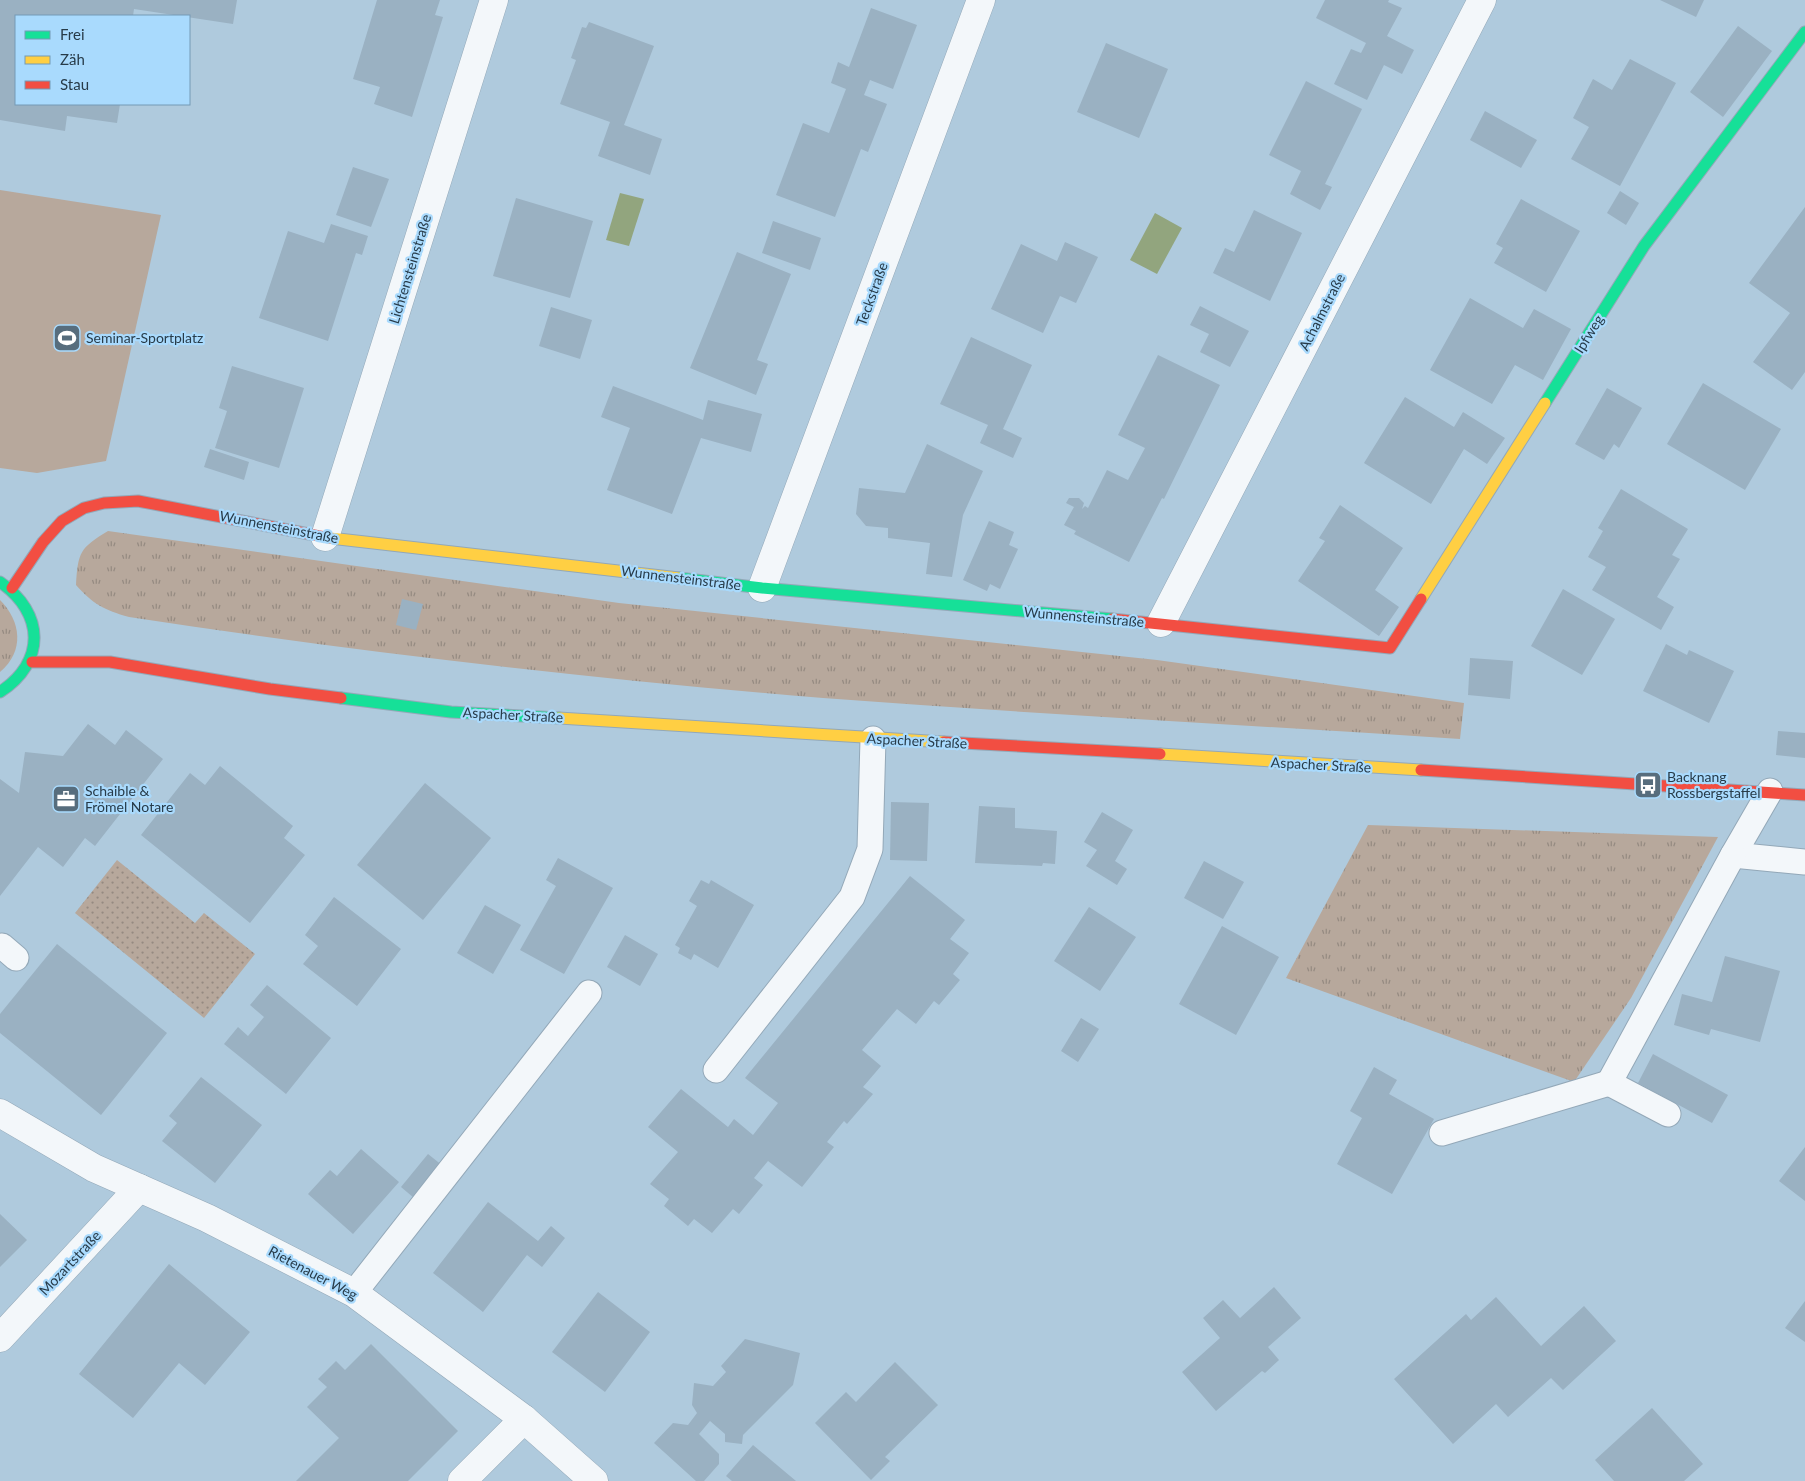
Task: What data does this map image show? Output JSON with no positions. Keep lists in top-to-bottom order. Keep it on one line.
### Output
{"streets":{"street":["Lichtensteinstraße","Teckstraße","Achalmstraße","Ipfweg","Wunnensteinstraße","Aspacher Straße","Mozartstraße","Rietenauer Weg"]},"crossings":[["Lichtensteinstraße","Wunnensteinstraße"],["Teckstraße","Wunnensteinstraße"],["Achalmstraße","Wunnensteinstraße"],["Ipfweg","Wunnensteinstraße"],["Mozartstraße","Rietenauer Weg"]],"places":{"sports":["Seminar-Sportplatz"],"bus stop":["Backnang Rossbergstaffel"],"office":["Schaible & Frömel Notare"]},"legend":["Frei","Zäh","Stau"]}
